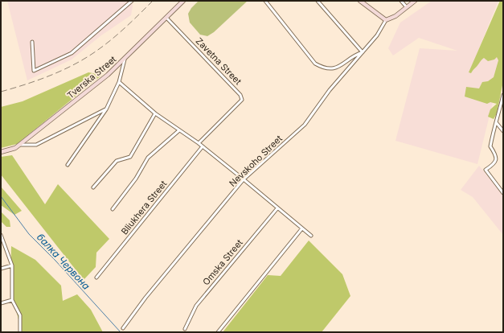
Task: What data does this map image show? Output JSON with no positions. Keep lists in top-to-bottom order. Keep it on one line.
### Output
{"streets":{"main road":["Tverska Street"],"street":["Zavetna Street","Nevskoho Street","Bliukhera Street","Omska Street"]},"crossings":[["Zavetna Street","Tverska Street"]],"water":["балка Червона"]}
